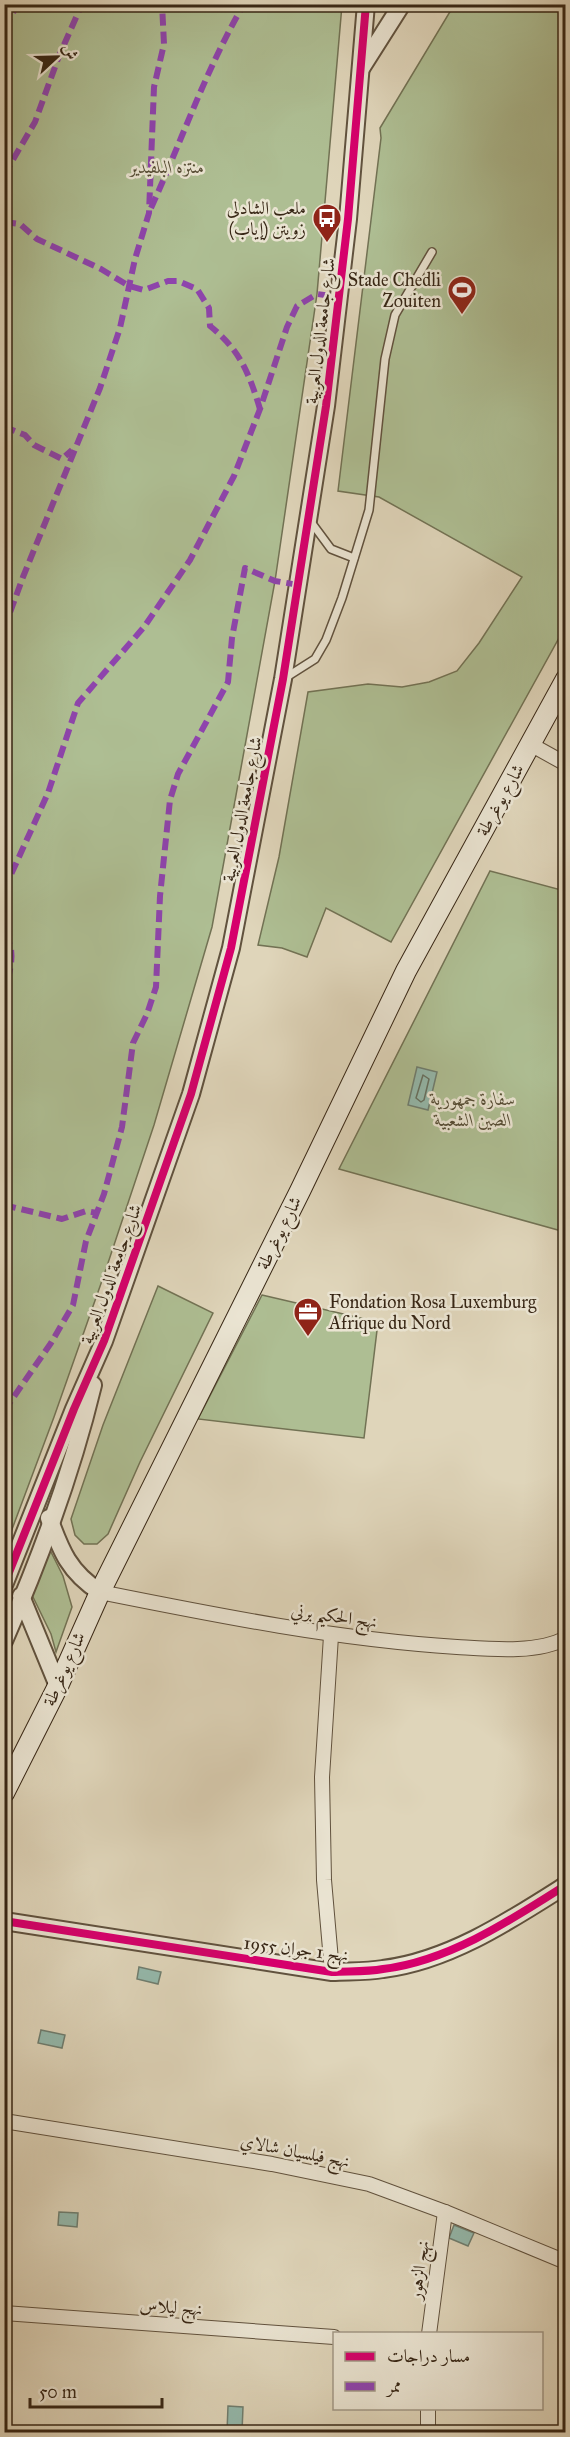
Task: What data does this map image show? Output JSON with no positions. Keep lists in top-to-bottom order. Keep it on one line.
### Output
{"streets":{"main road":["شارع يوغرطة"],"street":["شارع جامعة الدول العربية","نهج الحكيم برني","نهج 1 جوان 1955","نهج فيلسيان شالاي","نهج الزهور","نهج ليلاس"]},"crossings":[["شارع يوغرطة","نهج الحكيم برني"],["نهج فيلسيان شالاي","نهج الزهور"]],"parks":["منتزه البلفيدير","سفارة جمهورية الصين الشعبية"],"places":{"bus stop":["ملعب الشادلي زويتن (إياب)"],"sports":["Stade Chedli Zouiten"],"office":["Fondation Rosa Luxemburg Afrique du Nord"]},"legend":["مسار دراجات","ممر"],"scale_bar":"50 m","north":"right"}
